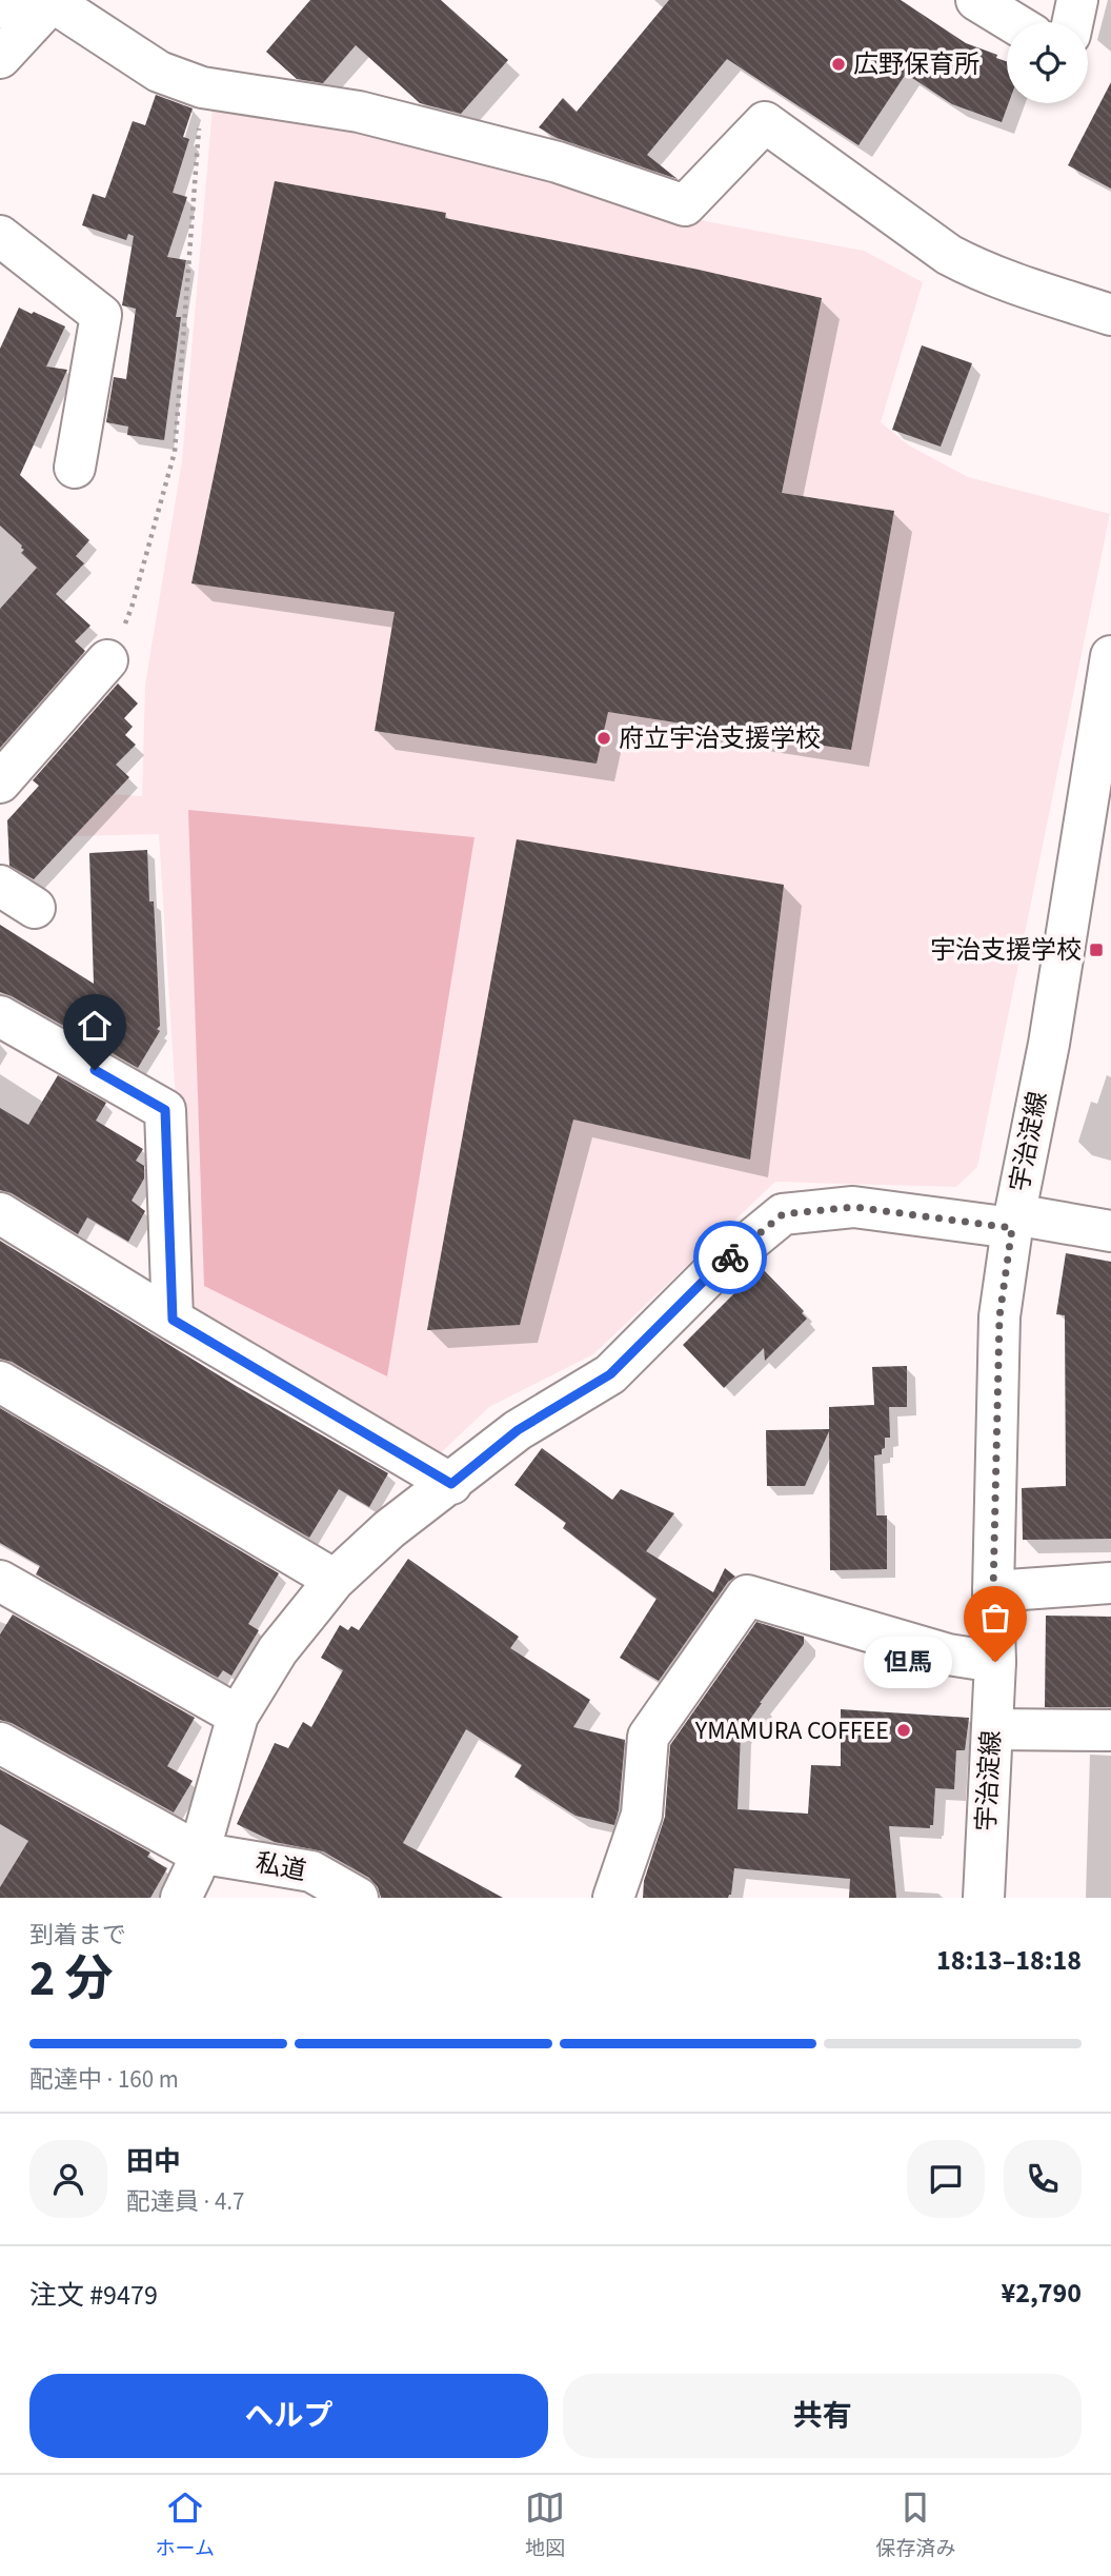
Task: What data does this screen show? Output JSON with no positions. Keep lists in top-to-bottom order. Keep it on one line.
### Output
{"streets":{"street":["宇治淀線","私道"]},"places":{"other":["広野保育所","府立宇治支援学校","但馬","YMAMURA COFFEE"],"transit":["宇治支援学校"]},"page":{"bubble":"但馬","heading":["2 分","到着まで","18:13–18:18"],"panel":["田中","配達員 · 4.7","注文 #9479","¥2,790"],"bar":"配達中 · 160 m","buttons":["ヘルプ","共有"],"tabs":["ホーム","地図","保存済み"]}}
